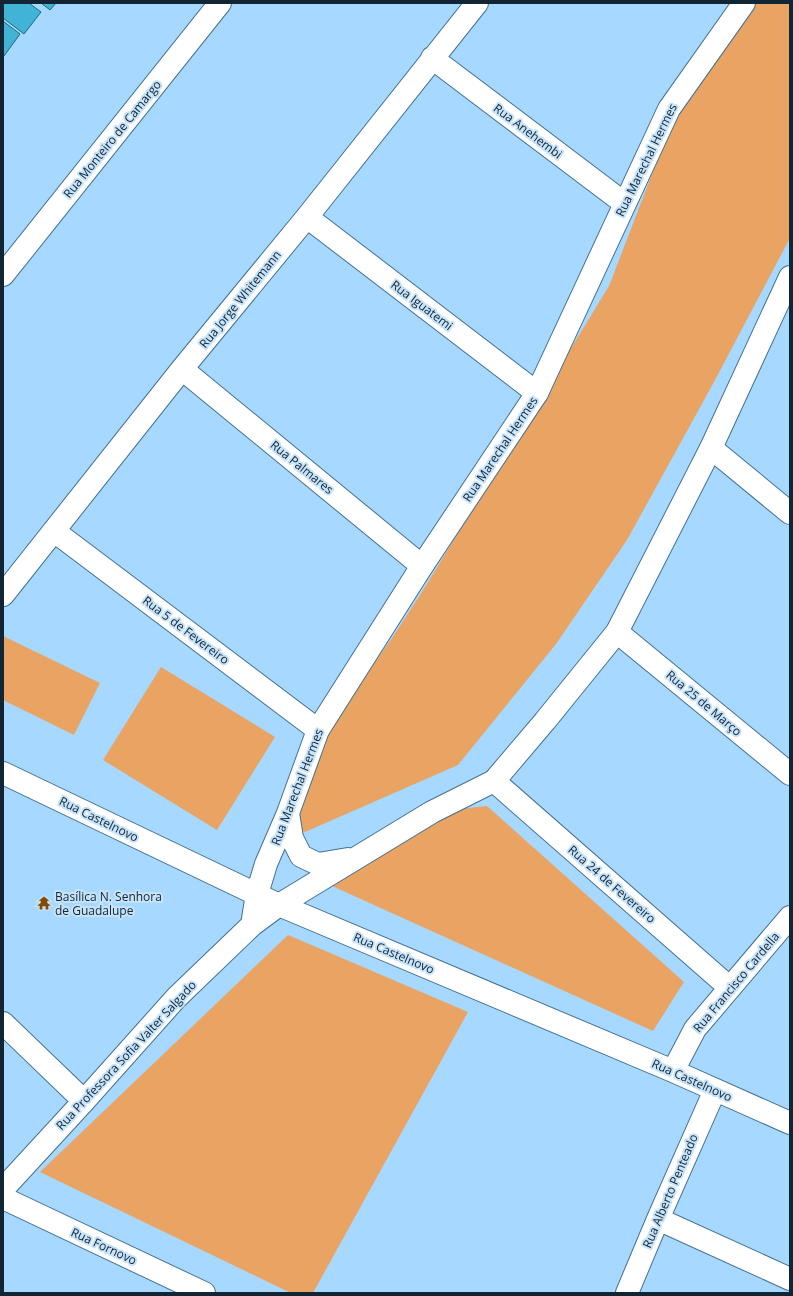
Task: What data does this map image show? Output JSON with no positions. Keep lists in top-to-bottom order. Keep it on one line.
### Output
{"streets":{"street":["Rua Anehembi","Rua Monteiro de Camargo","Rua Marechal Hermes","Rua Jorge Whitemann","Rua Iguatemi","Rua Palmares","Rua 5 de Fevereiro","Rua 25 de Março","Rua Castelnovo","Rua 24 de Fevereiro","Rua Francisco Cardella","Rua Professora Sofia Valter Salgado","Rua Alberto Penteado","Rua Fornovo"]},"crossings":[["Rua Anehembi","Rua Marechal Hermes"],["Rua Anehembi","Rua Jorge Whitemann"],["Rua Marechal Hermes","Rua Iguatemi"],["Rua Marechal Hermes","Rua Palmares"],["Rua Marechal Hermes","Rua 5 de Fevereiro"],["Rua Marechal Hermes","Rua Castelnovo"],["Rua Jorge Whitemann","Rua Iguatemi"],["Rua Jorge Whitemann","Rua Palmares"],["Rua Jorge Whitemann","Rua 5 de Fevereiro"],["Rua Castelnovo","Rua Francisco Cardella"],["Rua Castelnovo","Rua Professora Sofia Valter Salgado"],["Rua Castelnovo","Rua Alberto Penteado"],["Rua 24 de Fevereiro","Rua Francisco Cardella"]],"places":{"temple":["Basílica N. Senhora de Guadalupe"]}}
